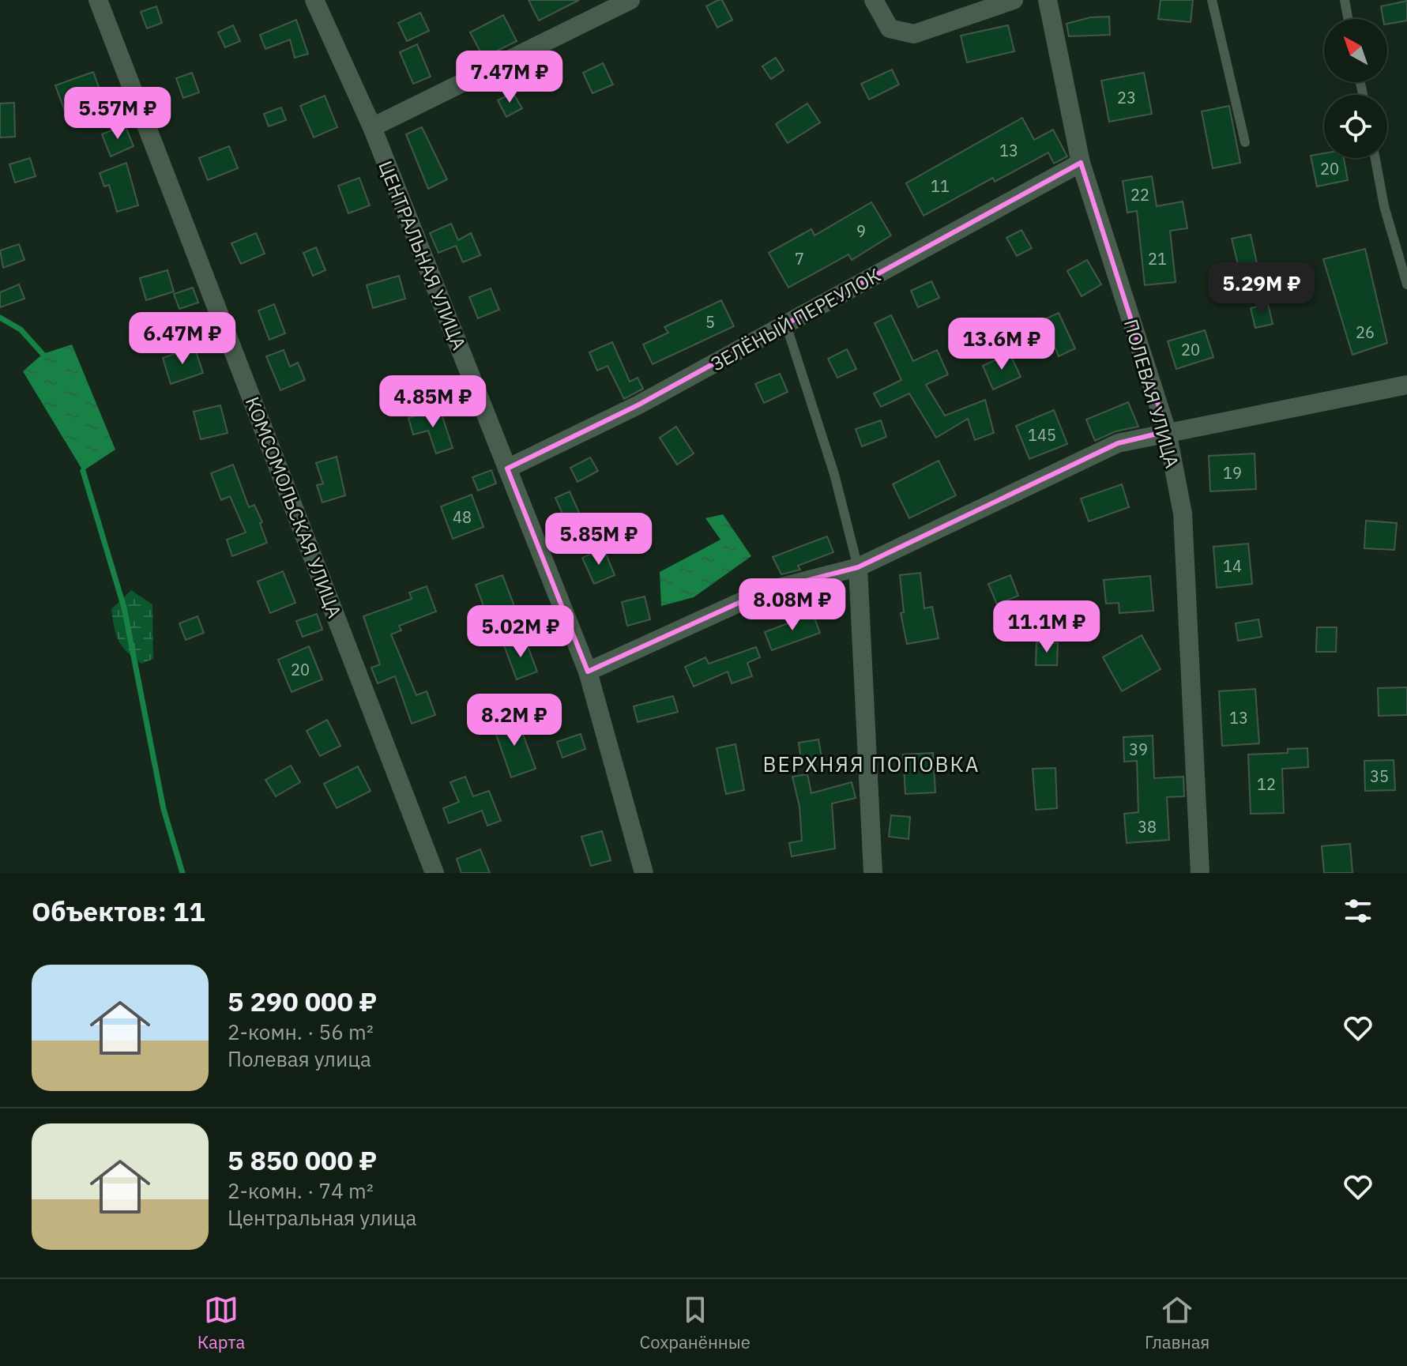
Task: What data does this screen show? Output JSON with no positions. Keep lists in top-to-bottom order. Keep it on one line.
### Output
{"streets":{"street":["ЦЕНТРАЛЬНАЯ УЛИЦА","ЗЕЛЁНЫЙ ПЕРЕУЛОК","ПОЛЕВАЯ УЛИЦА","КОМСОМОЛЬСКАЯ УЛИЦА"]},"crossings":[["ЦЕНТРАЛЬНАЯ УЛИЦА","ЗЕЛЁНЫЙ ПЕРЕУЛОК"],["ЗЕЛЁНЫЙ ПЕРЕУЛОК","ПОЛЕВАЯ УЛИЦА"]],"districts":["ВЕРХНЯЯ ПОПОВКА"],"house_numbers":["23","13","20","11","22","9","7","21","5","26","20","145","19","48","14","20","13","39","35","12","38"],"north":"top left","page":{"price":["7.47M ₽","5.57M ₽","5.29M ₽","6.47M ₽","13.6M ₽","4.85M ₽","5.85M ₽","8.08M ₽","11.1M ₽","5.02M ₽","8.2M ₽"],"heading":"Объектов: 11","list":[{"name":"5 290 000 ₽","note":"2-комн. · 56 m² · Полевая улица"},{"name":"5 850 000 ₽","note":"2-комн. · 74 m² · Центральная улица"}],"tabs":["Карта","Сохранённые","Главная"]}}
